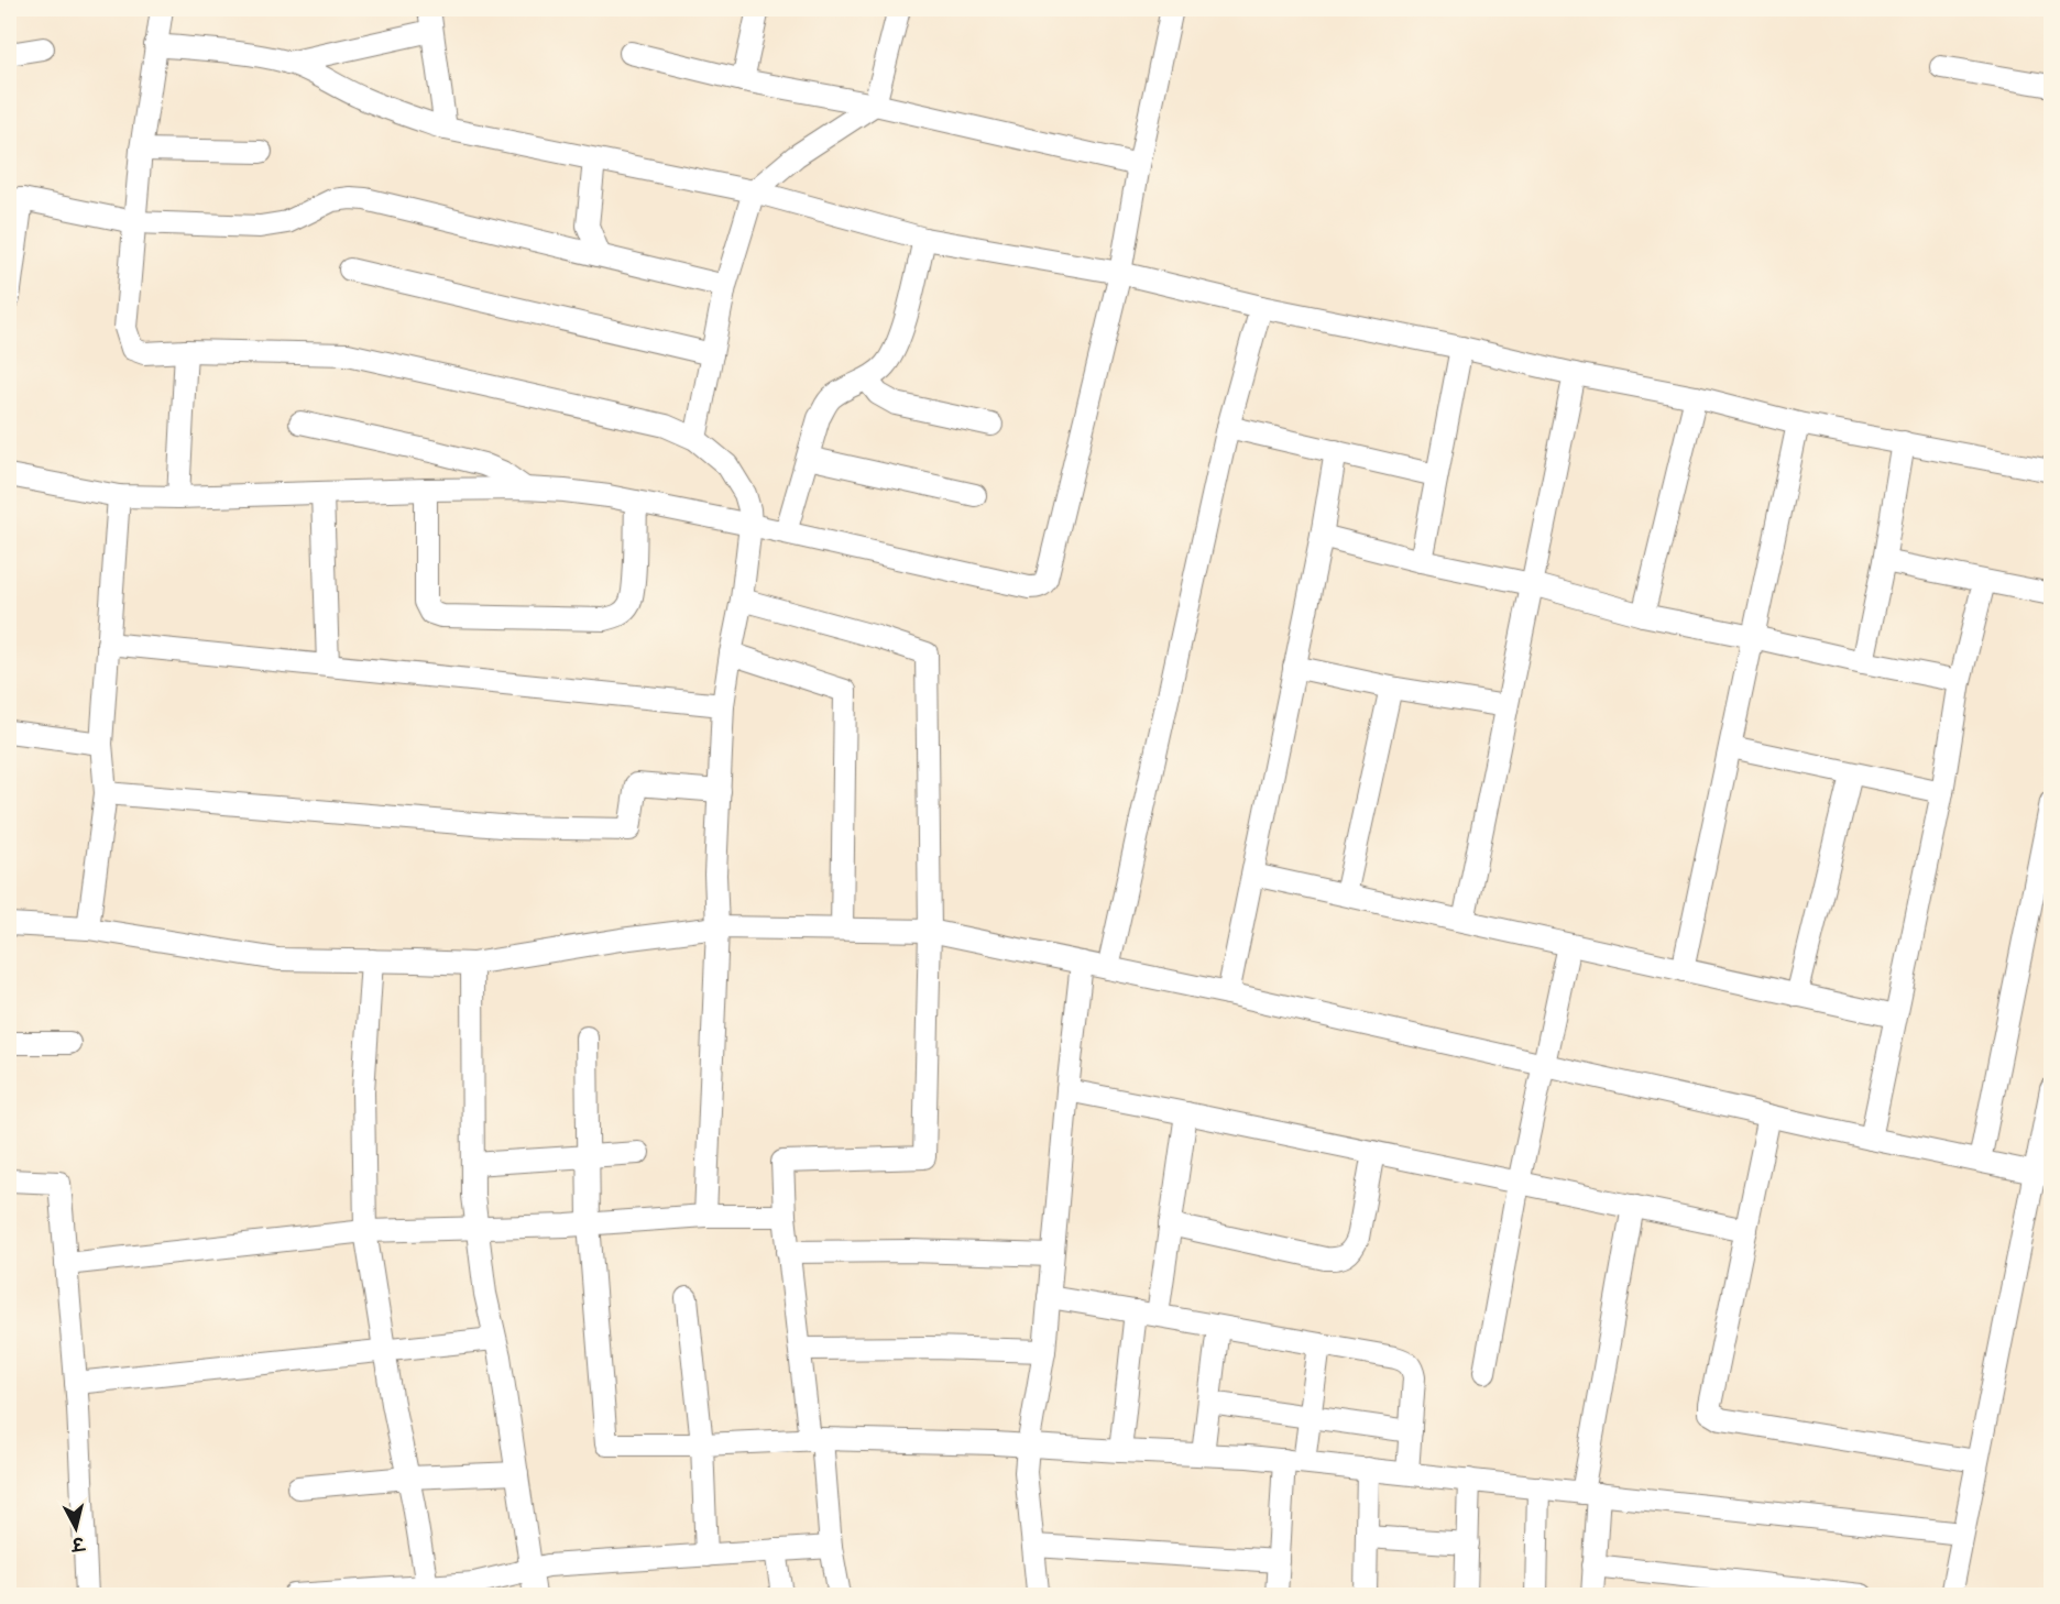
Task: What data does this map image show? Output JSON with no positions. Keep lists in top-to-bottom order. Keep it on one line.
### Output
{"north":"bottom"}
